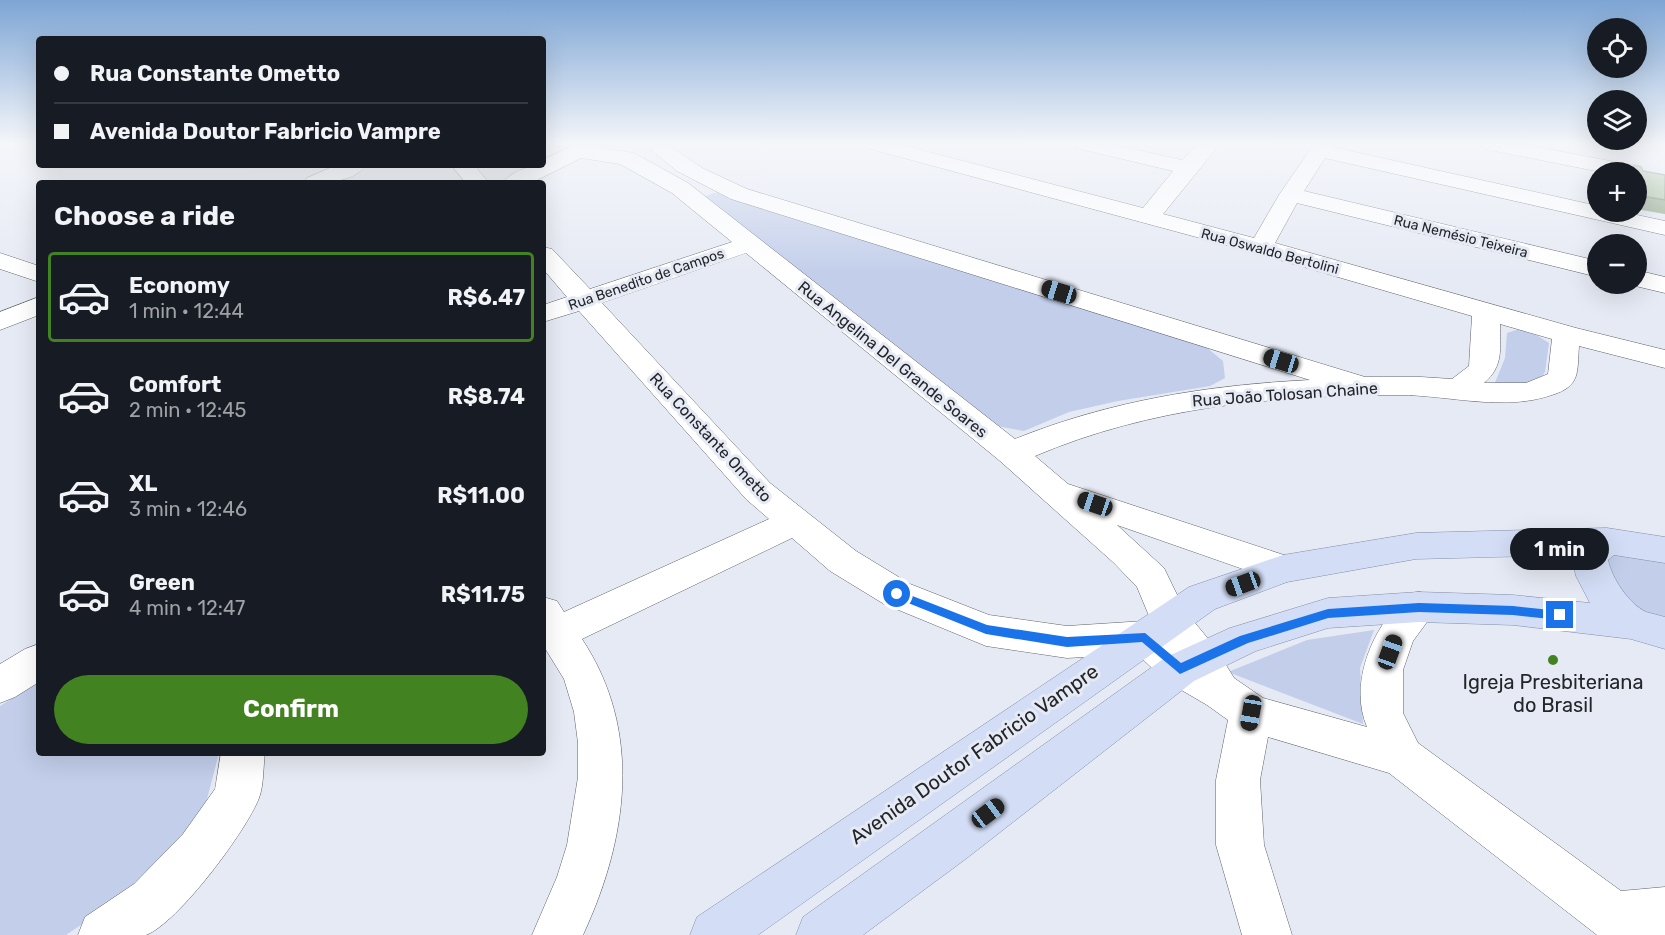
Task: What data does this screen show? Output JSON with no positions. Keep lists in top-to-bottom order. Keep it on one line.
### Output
{"streets":{"main road":["Avenida Doutor Fabricio Vampre"],"street":["Rua Nemésio Teixeira","Rua Oswaldo Bertolini","Rua Benedito de Campos","Rua Angelina Del Grande Soares","Rua João Tolosan Chaine","Rua Constante Ometto"]},"crossings":[["Rua Oswaldo Bertolini","Rua João Tolosan Chaine"],["Rua Benedito de Campos","Rua Angelina Del Grande Soares"],["Rua Benedito de Campos","Rua Constante Ometto"],["Rua Angelina Del Grande Soares","Rua João Tolosan Chaine"],["Rua Angelina Del Grande Soares","Rua Constante Ometto"],["Rua Angelina Del Grande Soares","Avenida Doutor Fabricio Vampre"],["Rua Constante Ometto","Avenida Doutor Fabricio Vampre"]],"places":["Igreja Presbiteriana do Brasil"],"page":{"map_buttons":["+","−"],"banner":["Rua Constante Ometto","Avenida Doutor Fabricio Vampre"],"heading":"Choose a ride","list":[{"name":"Economy","note":"1 min · 12:44","value":"R$6.47"},{"name":"Comfort","note":"2 min · 12:45","value":"R$8.74"},{"name":"XL","note":"3 min · 12:46","value":"R$11.00"},{"name":"Green","note":"4 min · 12:47","value":"R$11.75"}],"bubble":"1 min","buttons":"Confirm"}}
